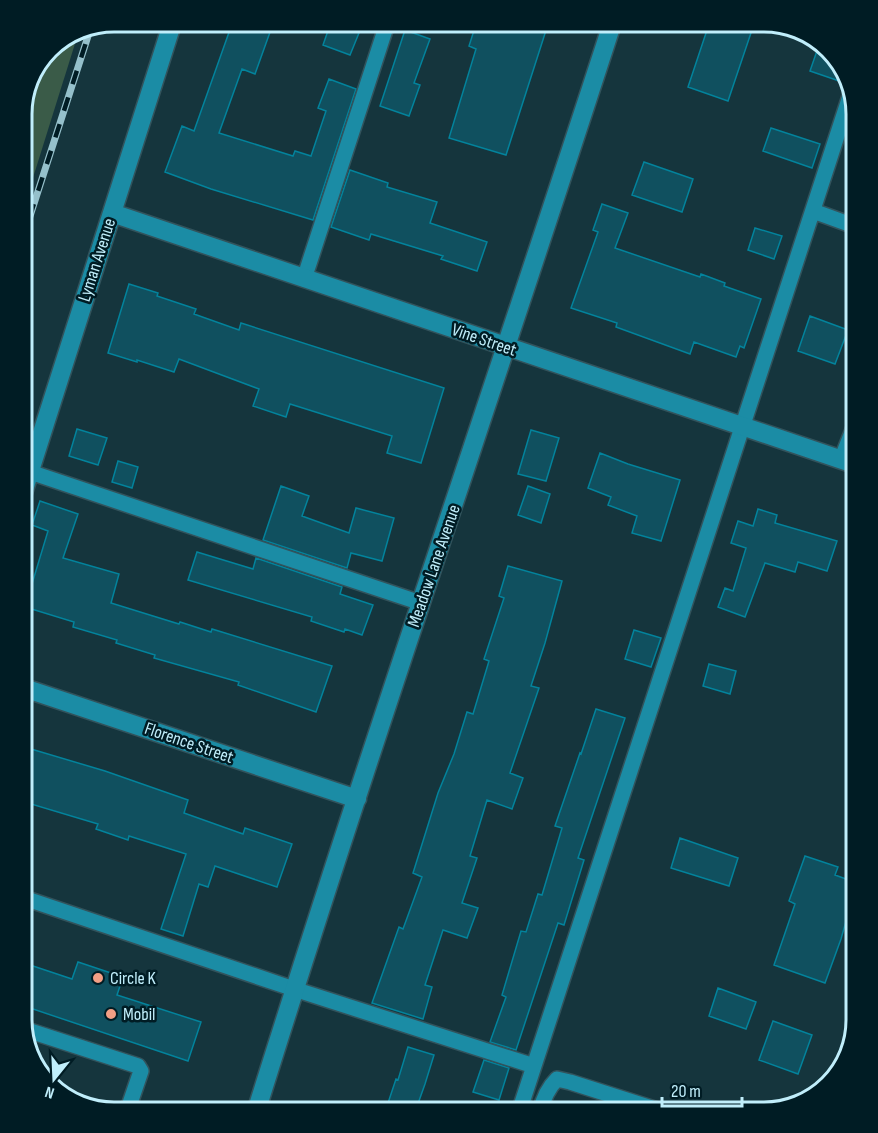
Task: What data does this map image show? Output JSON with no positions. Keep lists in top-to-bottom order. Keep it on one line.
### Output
{"streets":{"street":["Lyman Avenue","Vine Street","Meadow Lane Avenue","Florence Street"]},"crossings":[["Lyman Avenue","Vine Street"],["Vine Street","Meadow Lane Avenue"],["Meadow Lane Avenue","Florence Street"]],"places":["Circle K","Mobil"],"scale_bar":"20 m","north":"bottom"}
